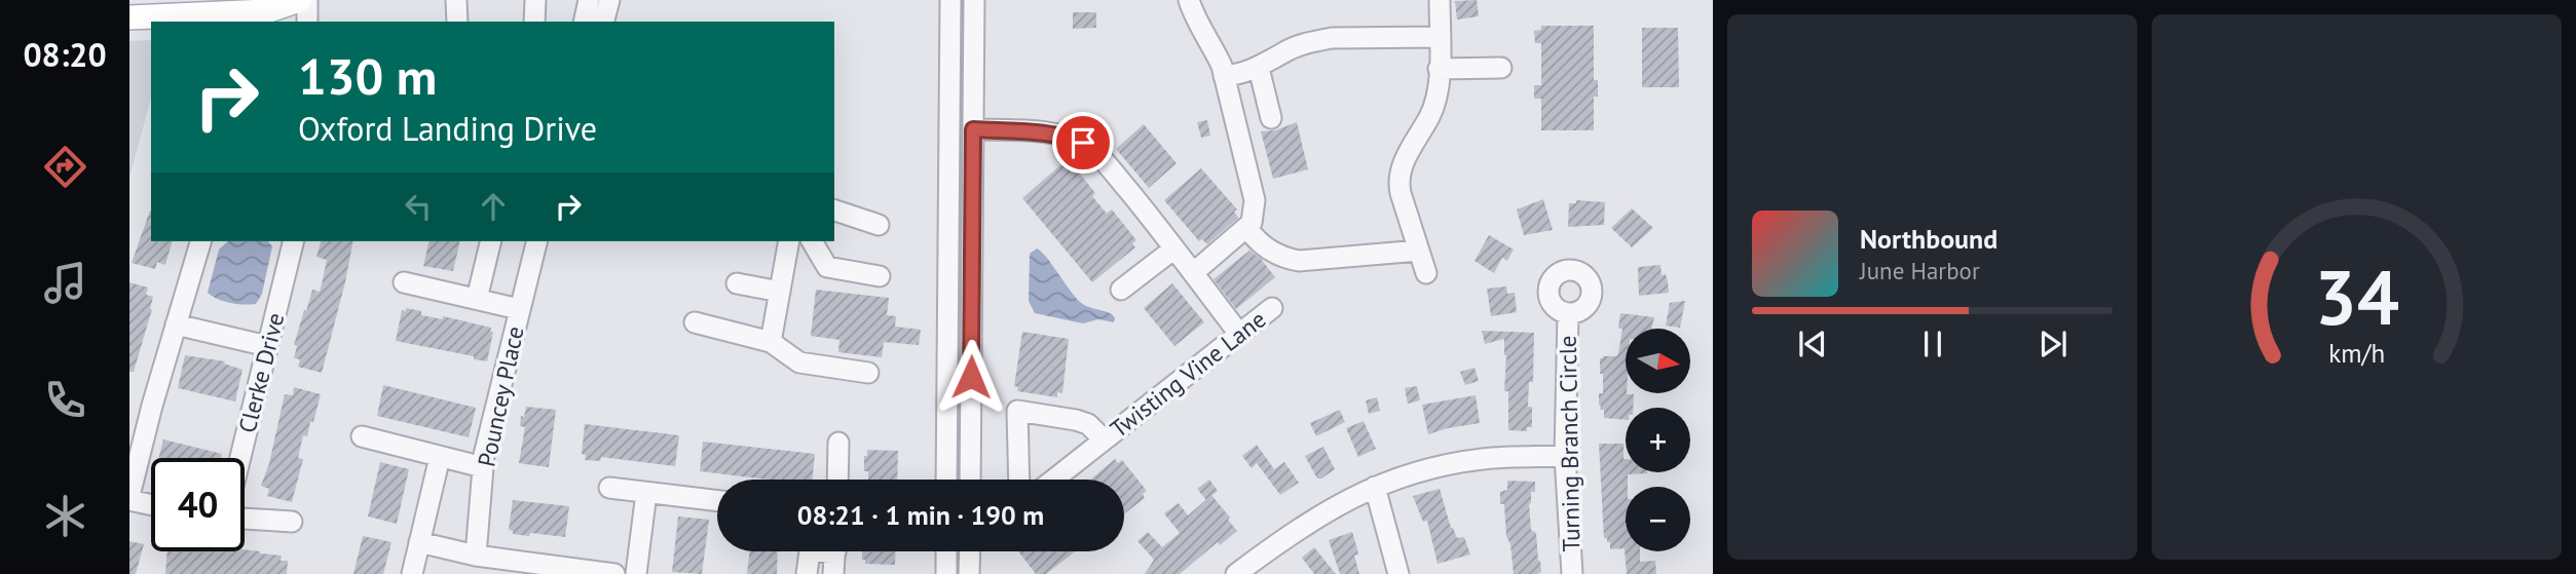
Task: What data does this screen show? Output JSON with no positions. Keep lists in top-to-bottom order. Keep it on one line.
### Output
{"streets":{"street":["Clerke Drive","Twisting Vine Lane","Pouncey Place","Turning Branch Circle"]},"north":"right","page":{"tabs":"08:20","turn":["130 m","Oxford Landing Drive"],"song":["Northbound","June Harbor"],"map_buttons":["+","−"],"limit":"40","trip":"08:21 · 1 min · 190 m","gauge":["34","km/h"]}}
